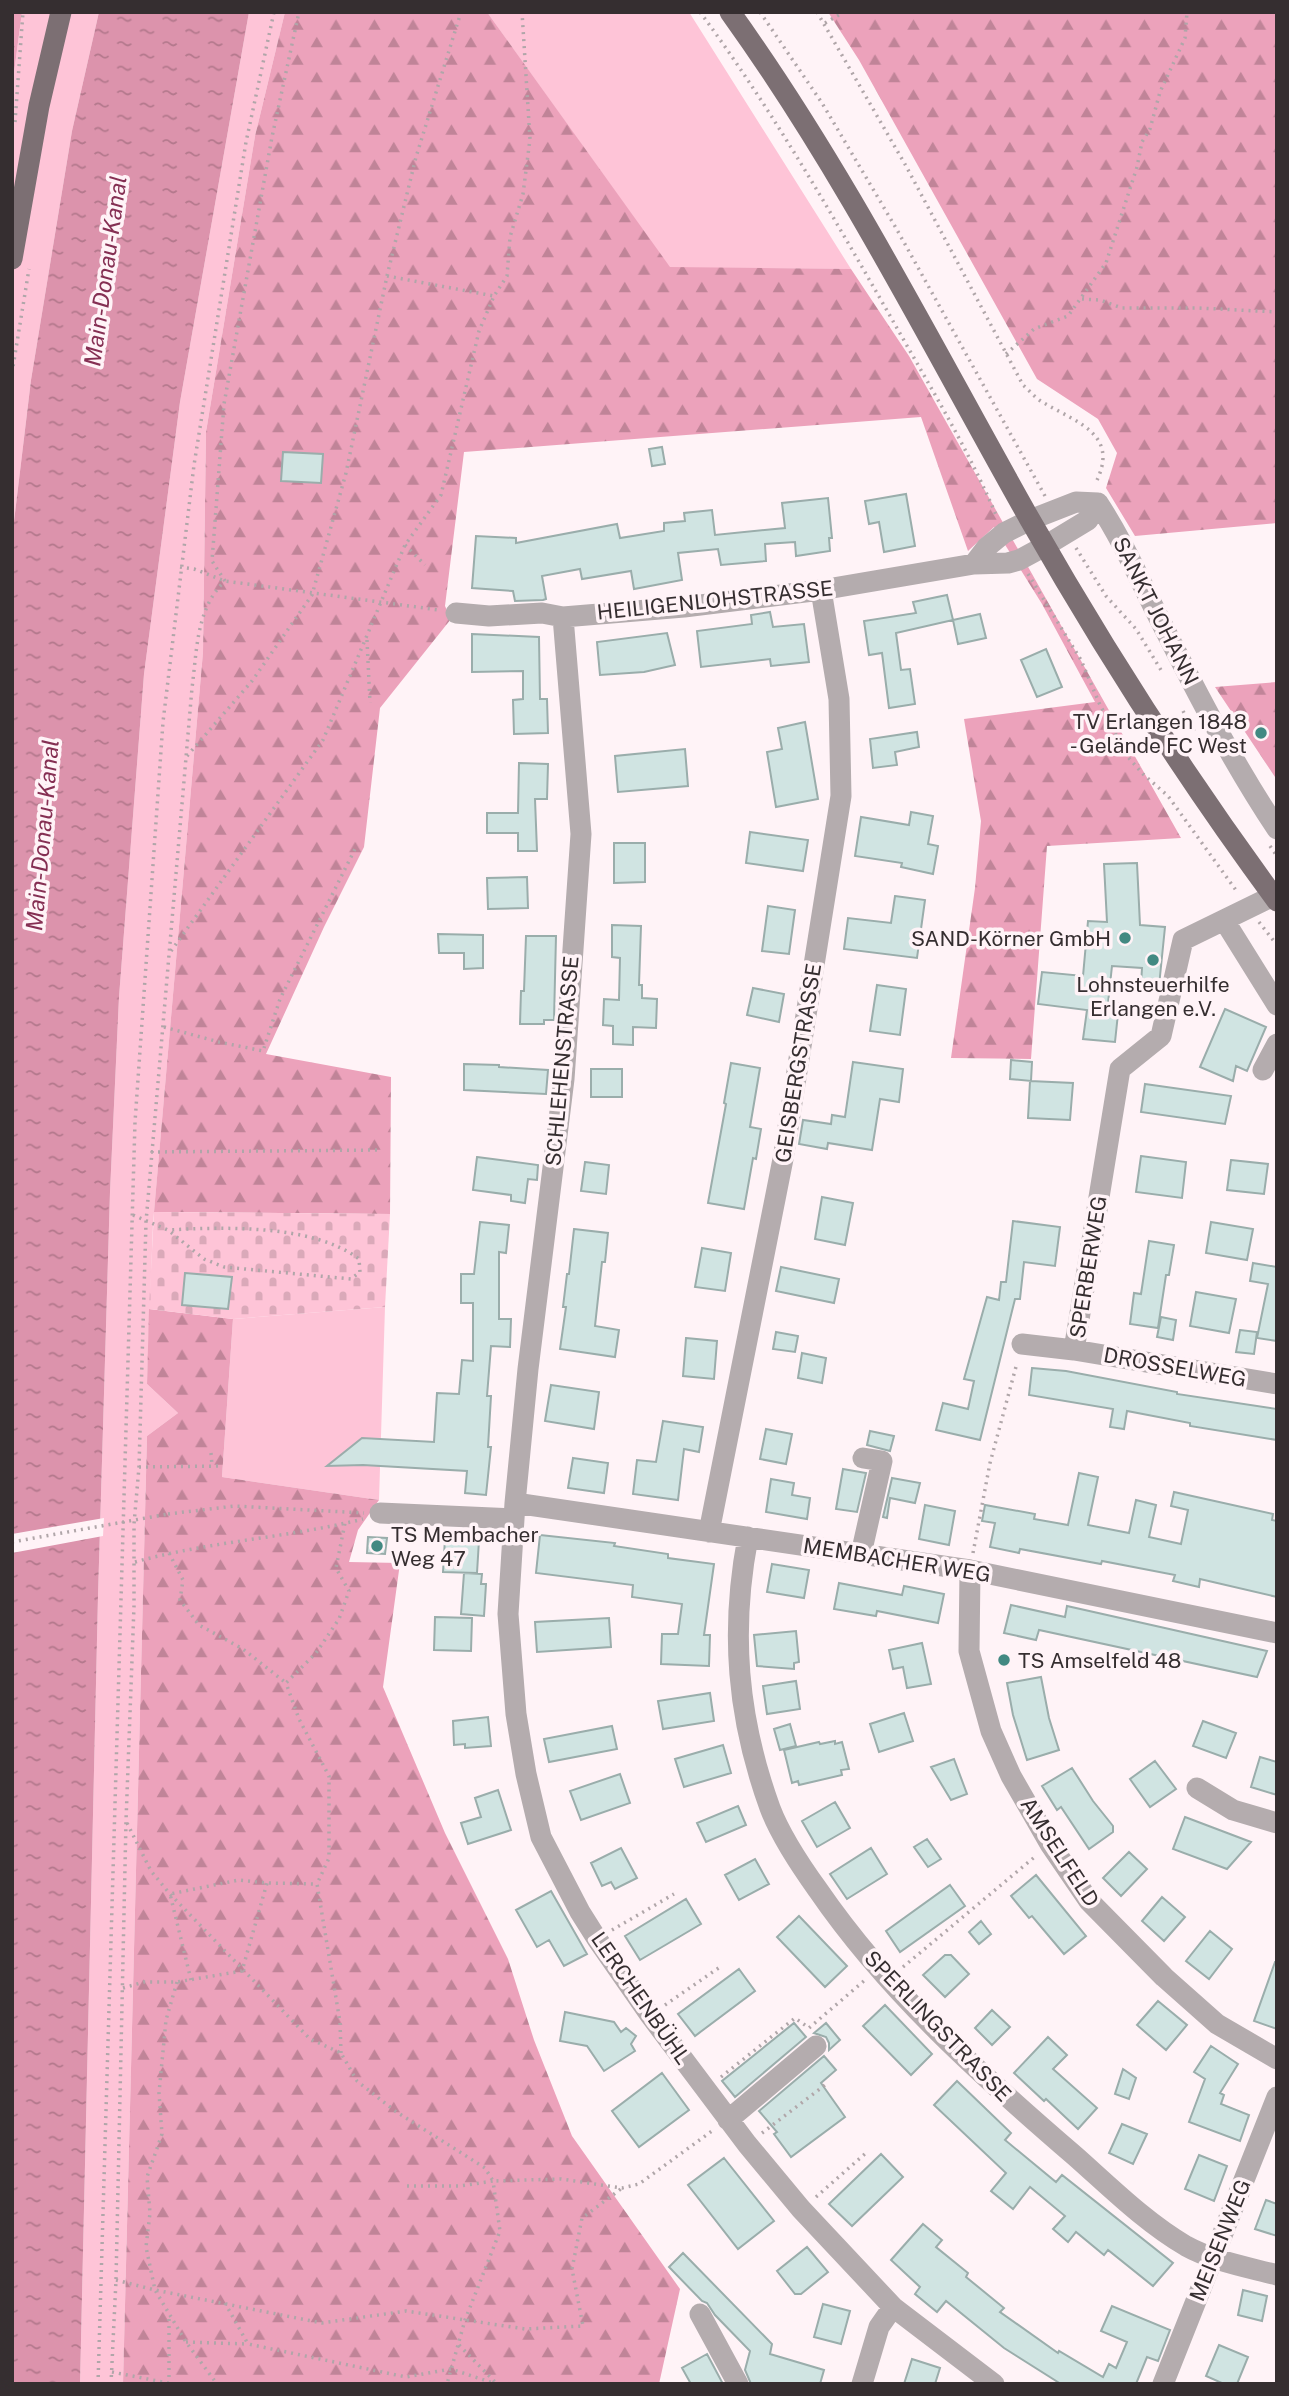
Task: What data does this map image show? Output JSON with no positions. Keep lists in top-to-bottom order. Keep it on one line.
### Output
{"streets":{"street":["HEILIGENLOHSTRASSE","SANKT JOHANN","SCHLEHENSTRASSE","GEISBERGSTRASSE","SPERBERWEG","DROSSELWEG","MEMBACHER WEG","AMSELFELD","LERCHENBÜHL","SPERLINGSTRASSE","MEISENWEG"]},"crossings":[["HEILIGENLOHSTRASSE","SANKT JOHANN"],["HEILIGENLOHSTRASSE","SCHLEHENSTRASSE"],["HEILIGENLOHSTRASSE","GEISBERGSTRASSE"],["SCHLEHENSTRASSE","MEMBACHER WEG"],["SCHLEHENSTRASSE","LERCHENBÜHL"],["GEISBERGSTRASSE","MEMBACHER WEG"],["SPERBERWEG","DROSSELWEG"],["MEMBACHER WEG","AMSELFELD"],["MEMBACHER WEG","LERCHENBÜHL"],["MEMBACHER WEG","SPERLINGSTRASSE"],["SPERLINGSTRASSE","MEISENWEG"]],"water":["Main-Donau-Kanal"],"places":["TV Erlangen 1848 - Gelände FC West","SAND-Körner GmbH","Lohnsteuerhilfe Erlangen e.V.","TS Membacher Weg 47","TS Amselfeld 48"]}
